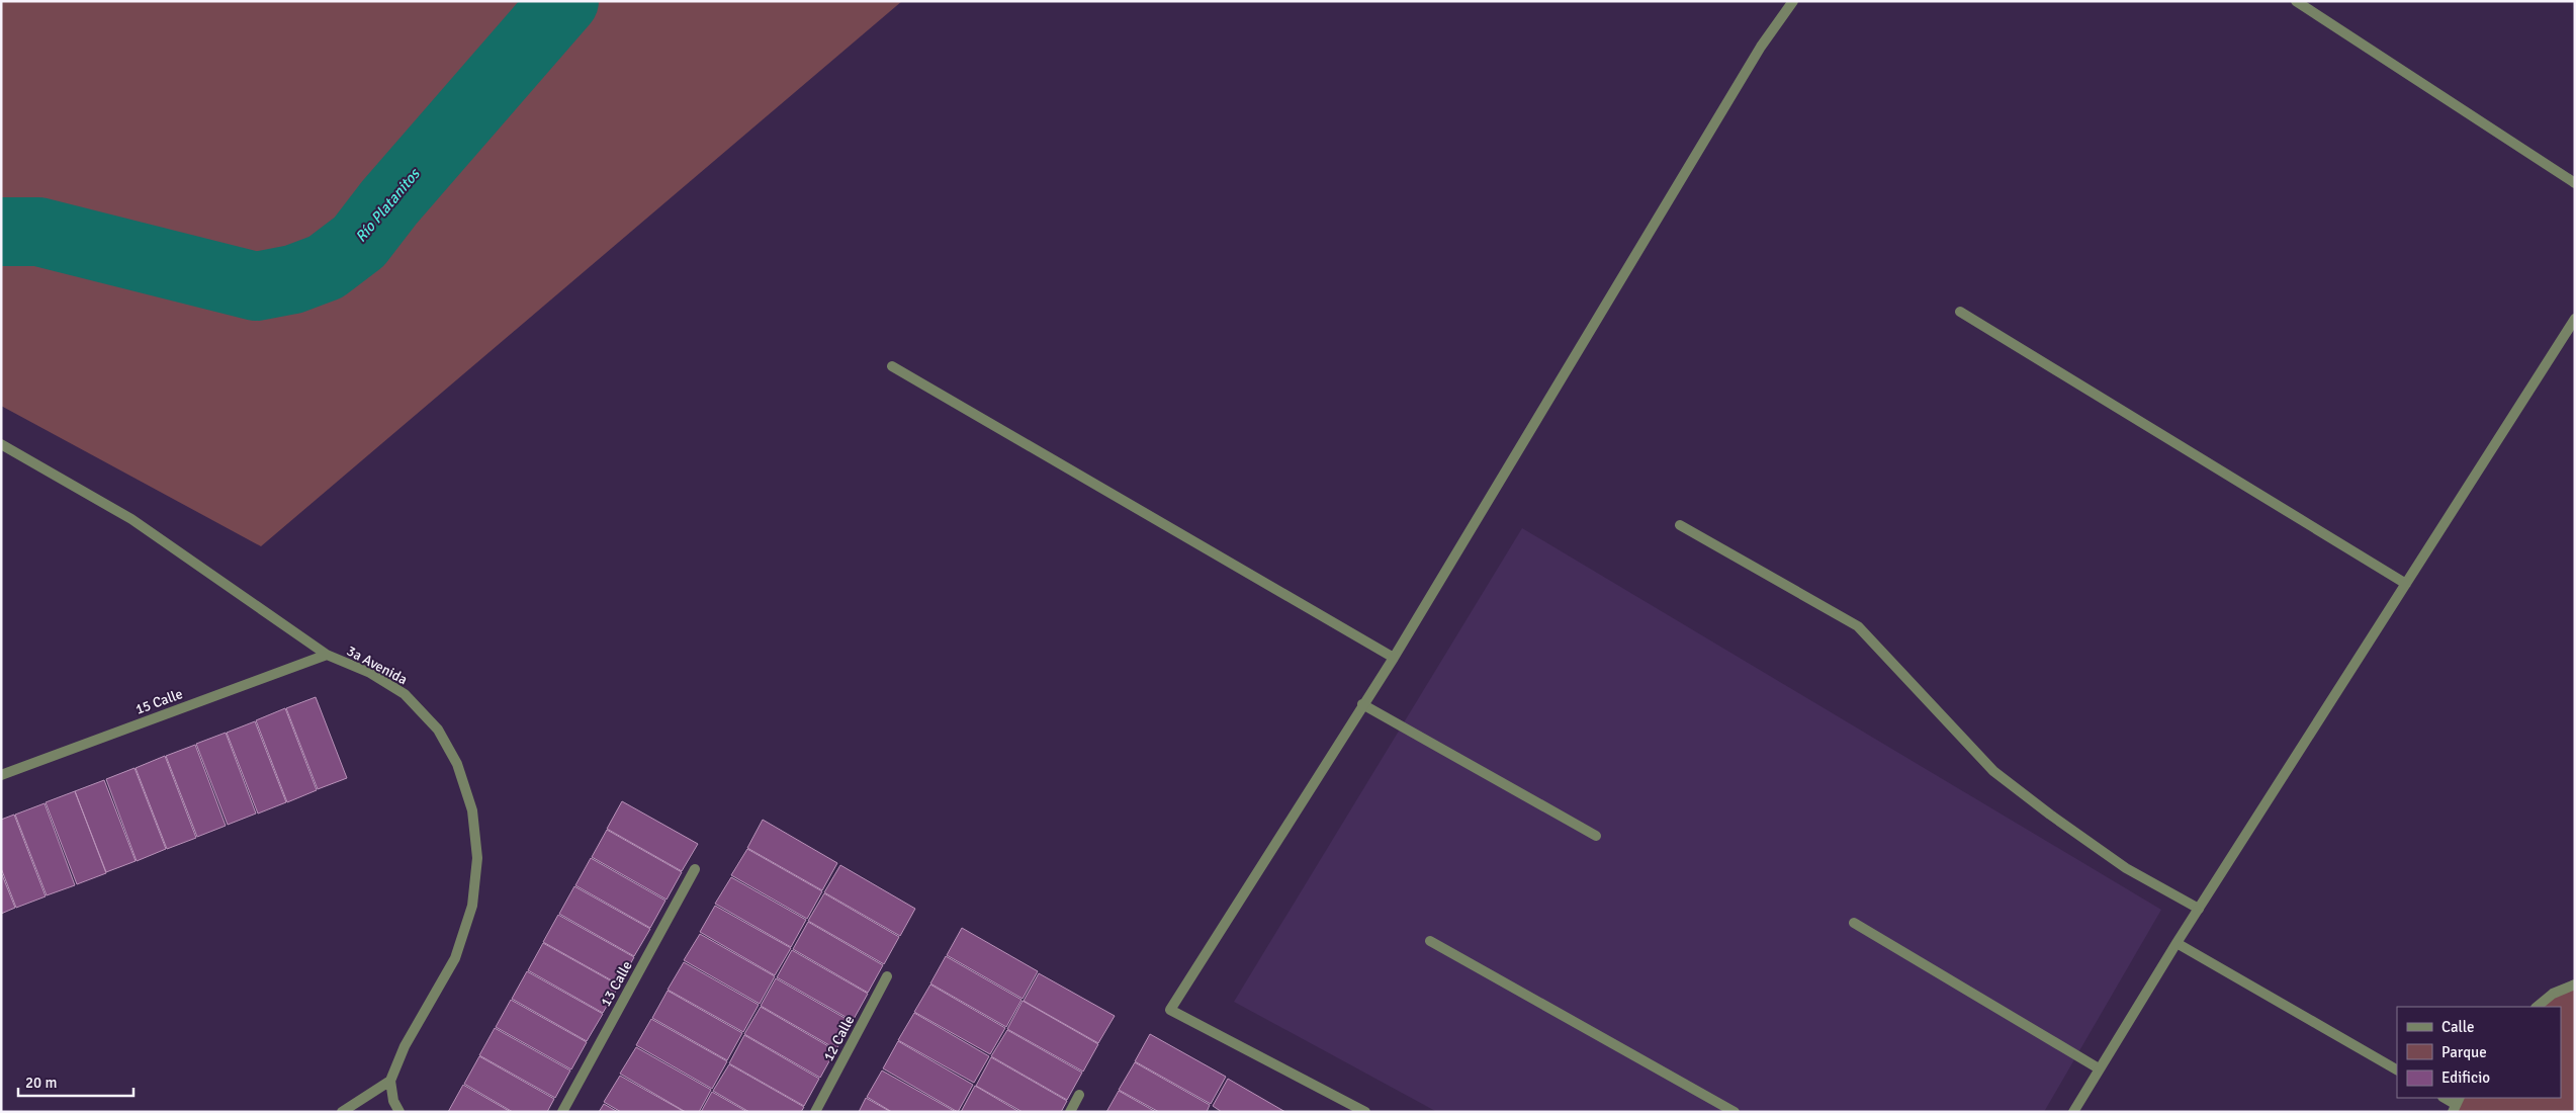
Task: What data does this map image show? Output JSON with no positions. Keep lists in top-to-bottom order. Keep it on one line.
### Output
{"streets":{"street":["3a Avenida","15 Calle","13 Calle","12 Calle"]},"crossings":[["3a Avenida","15 Calle"]],"water":["Río Platanitos"],"legend":["Calle","Parque","Edificio"],"scale_bar":"20 m"}
